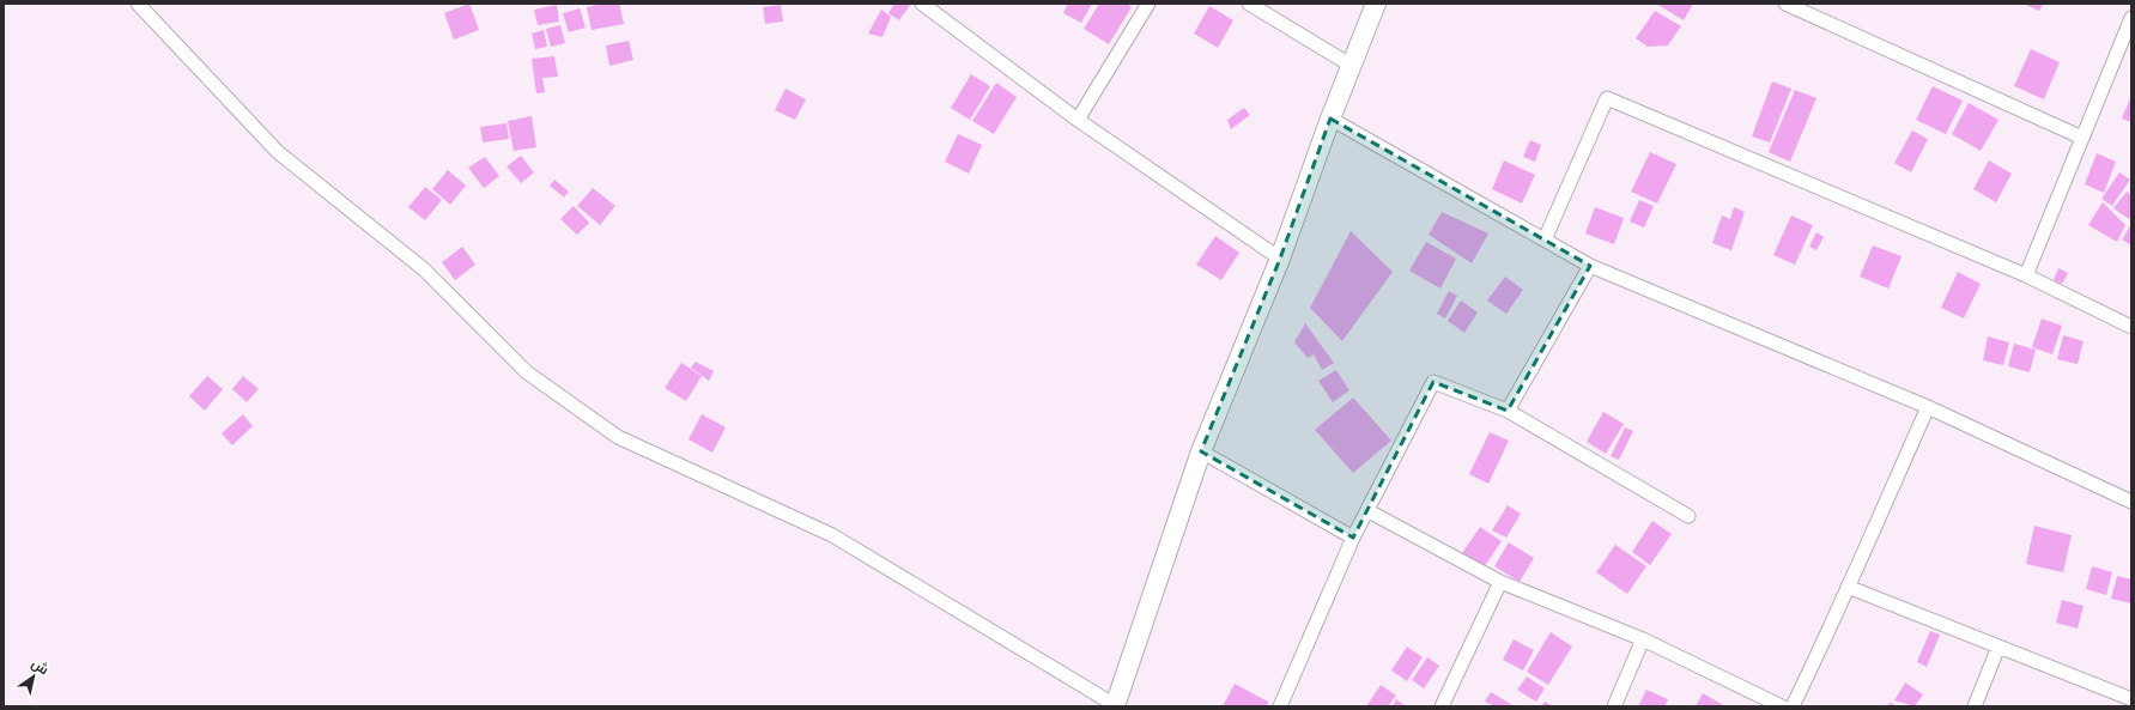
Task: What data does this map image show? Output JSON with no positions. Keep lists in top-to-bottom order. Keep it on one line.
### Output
{"north":"top right"}
